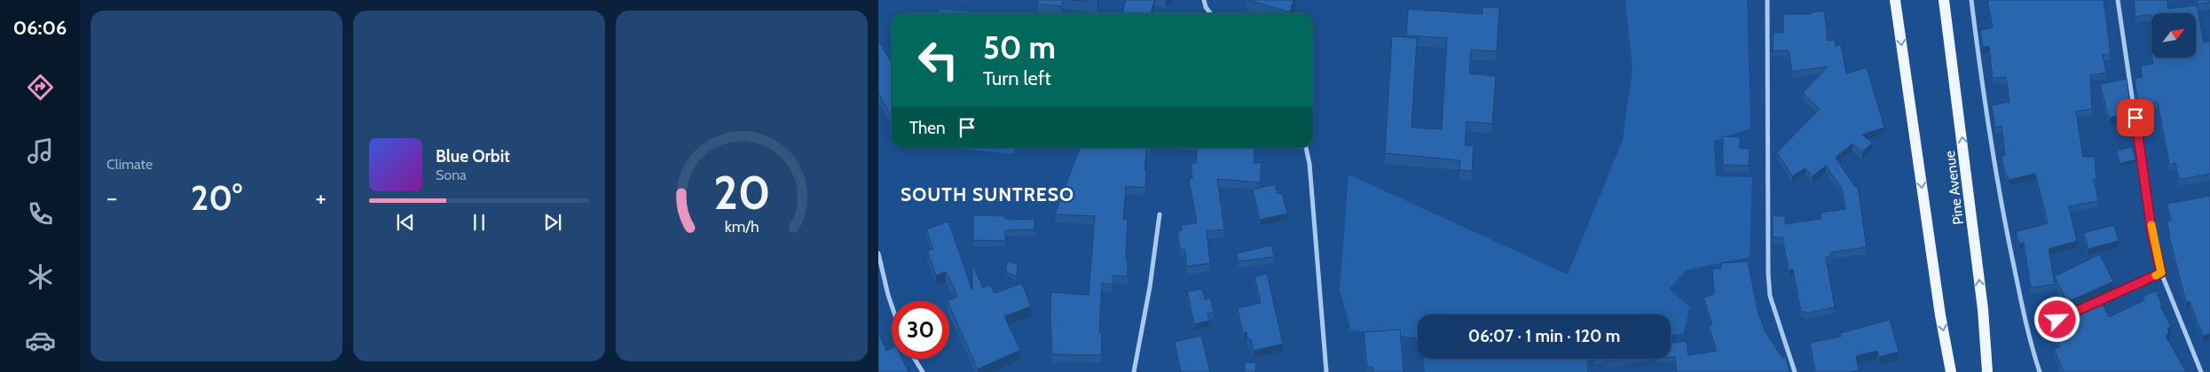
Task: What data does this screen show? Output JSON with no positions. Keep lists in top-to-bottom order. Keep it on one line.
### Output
{"streets":{"main road":["Pine Avenue"]},"districts":["SOUTH SUNTRESO"],"north":"top right","page":{"tabs":"06:06","tile":"Climate","turn":["50 m","Turn left"],"then":"Then","song":["Blue Orbit","Sona"],"heat":["−","20°","+"],"limit":"30","trip":"06:07 · 1 min · 120 m","gauge":["20","km/h"]}}
